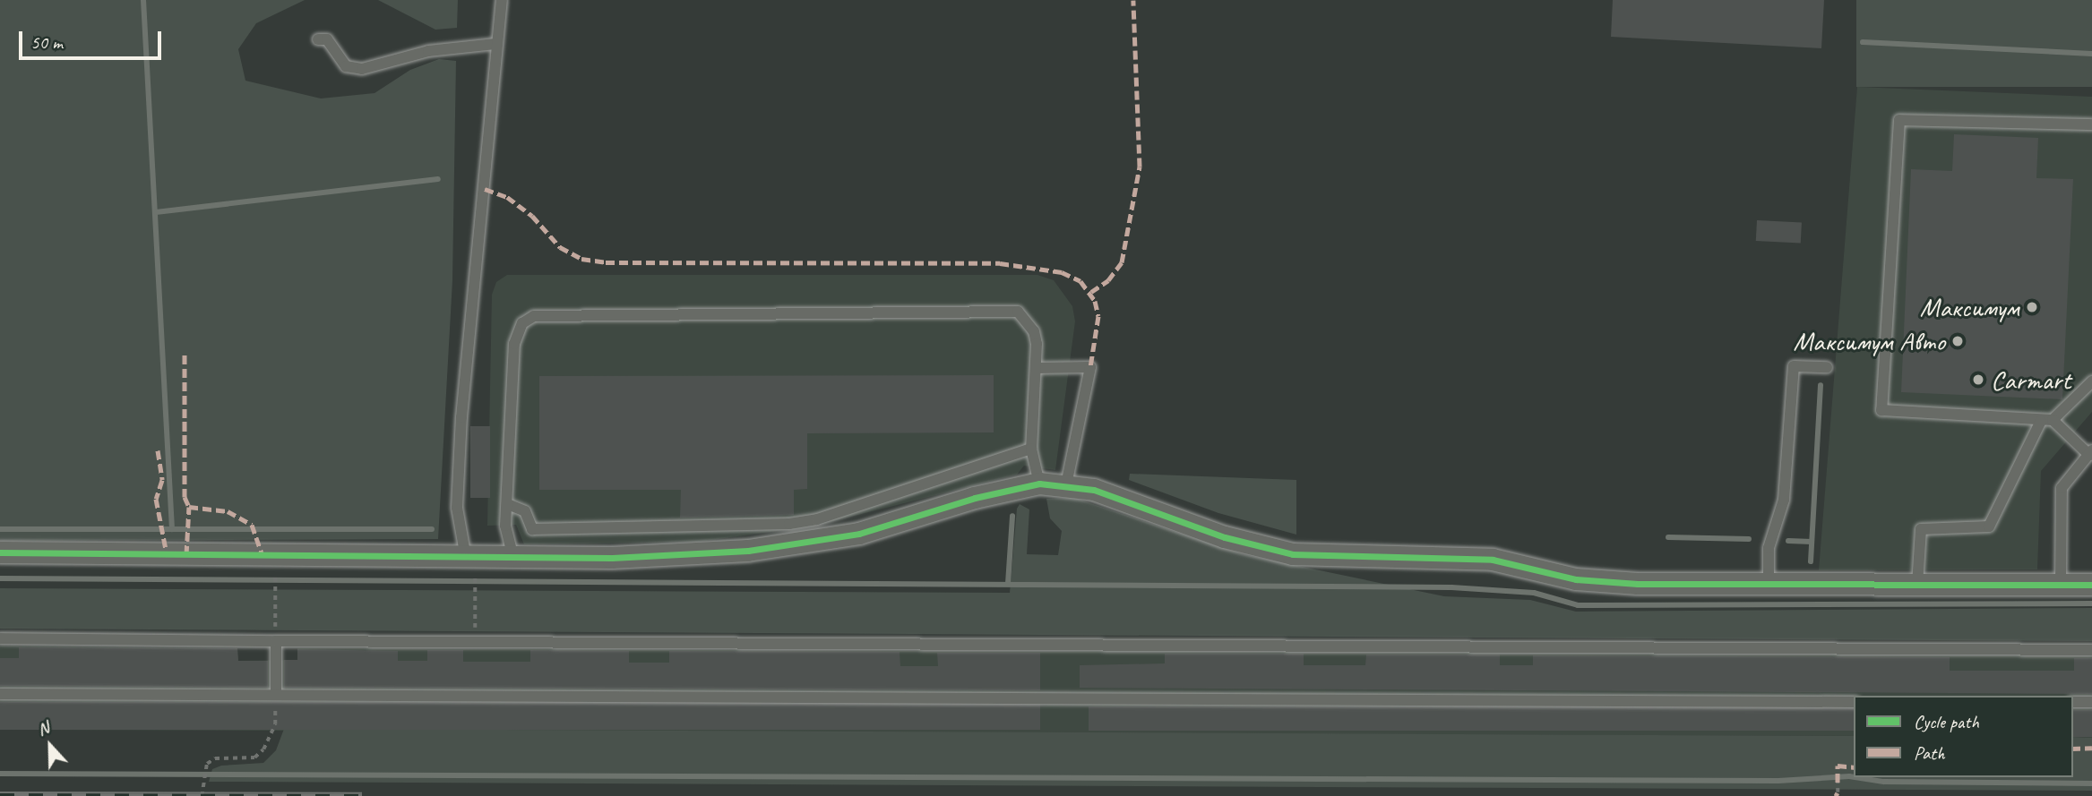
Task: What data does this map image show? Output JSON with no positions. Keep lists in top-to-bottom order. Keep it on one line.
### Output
{"places":["Максимум","Максимум Авто","Carmart"],"legend":["Cycle path","Path"],"scale_bar":"50 m","north":"top"}
